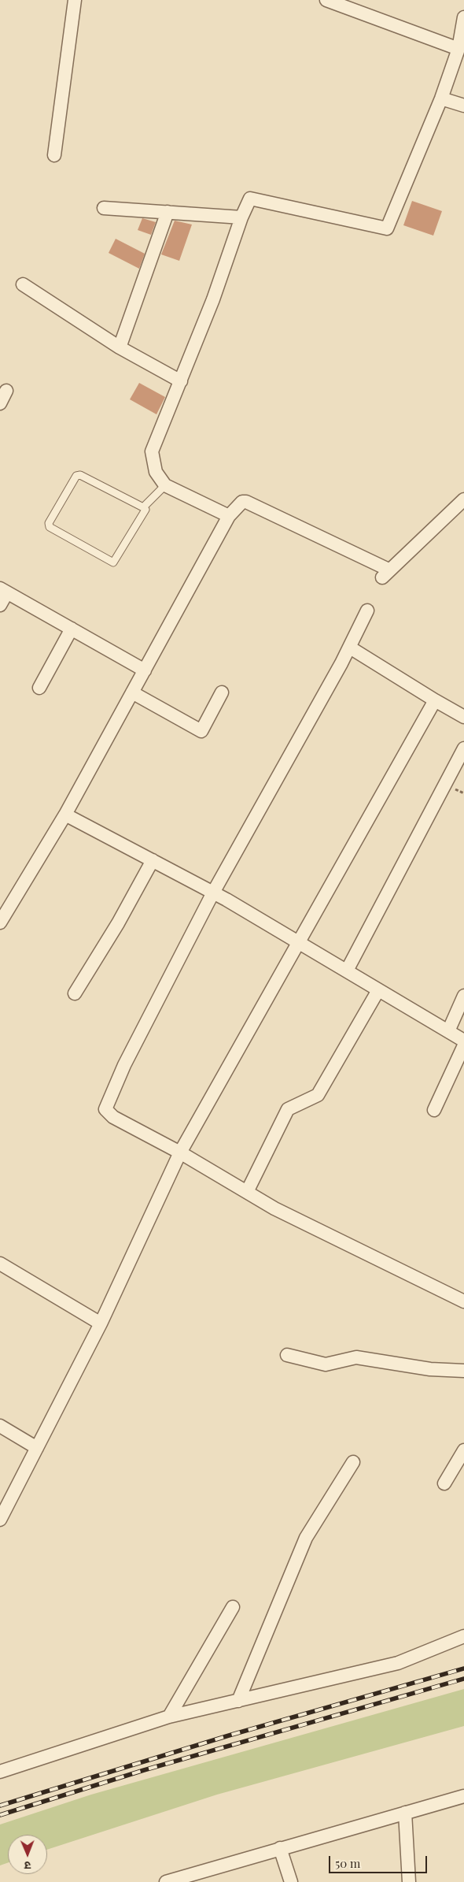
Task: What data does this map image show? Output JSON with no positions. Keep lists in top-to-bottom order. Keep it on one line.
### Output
{"scale_bar":"50 m","north":"bottom"}
